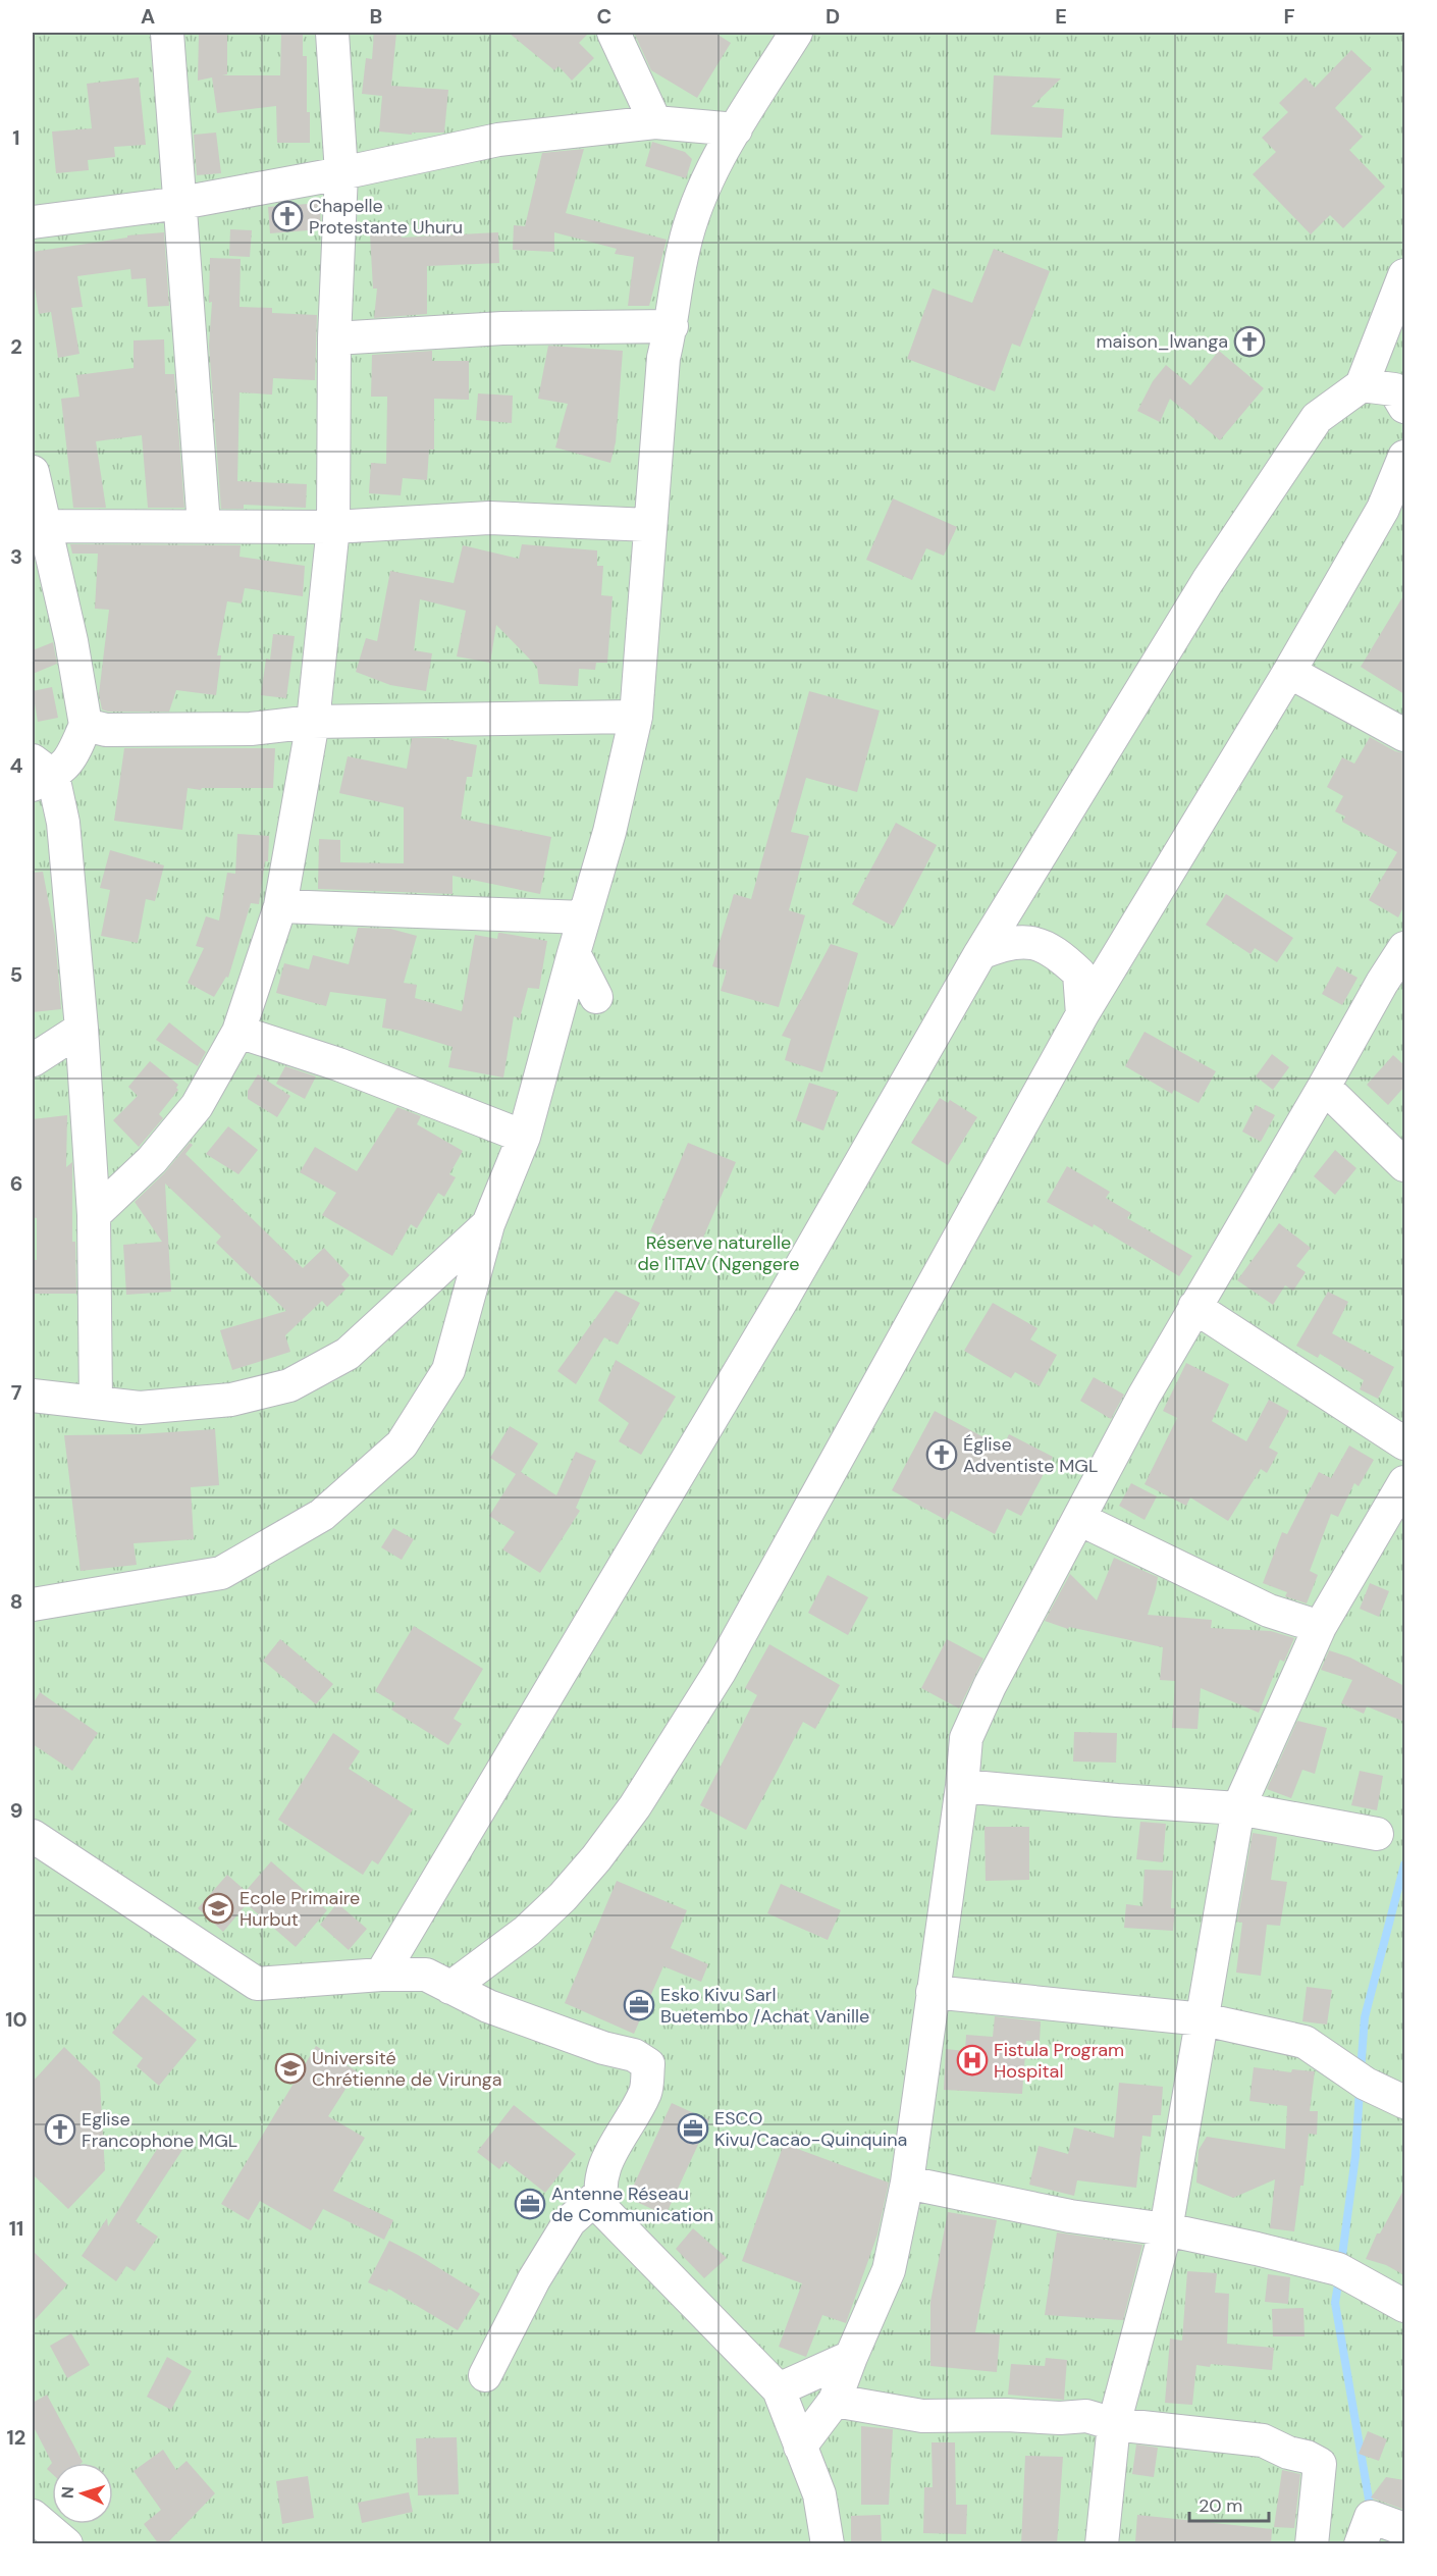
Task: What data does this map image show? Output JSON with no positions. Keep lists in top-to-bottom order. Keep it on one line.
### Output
{"parks":["Réserve naturelle de l'ITAV (Ngengere"],"places":{"church":["Chapelle Protestante Uhuru","maison_lwanga","Église Adventiste MGL","Eglise Francophone MGL"],"school or university":["Ecole Primaire Hurbut","Université Chrétienne de Virunga"],"office":["Esko Kivu Sarl Buetembo /Achat Vanille","ESCO Kivu/Cacao-Quinquina","Antenne Réseau de Communication"],"hospital":["Fistula Program Hospital"]},"scale_bar":"20 m","north":"left","grid":{"columns":["A","B","C","D","E","F"],"rows":["1","2","3","4","5","6","7","8","9","10","11","12"]}}
